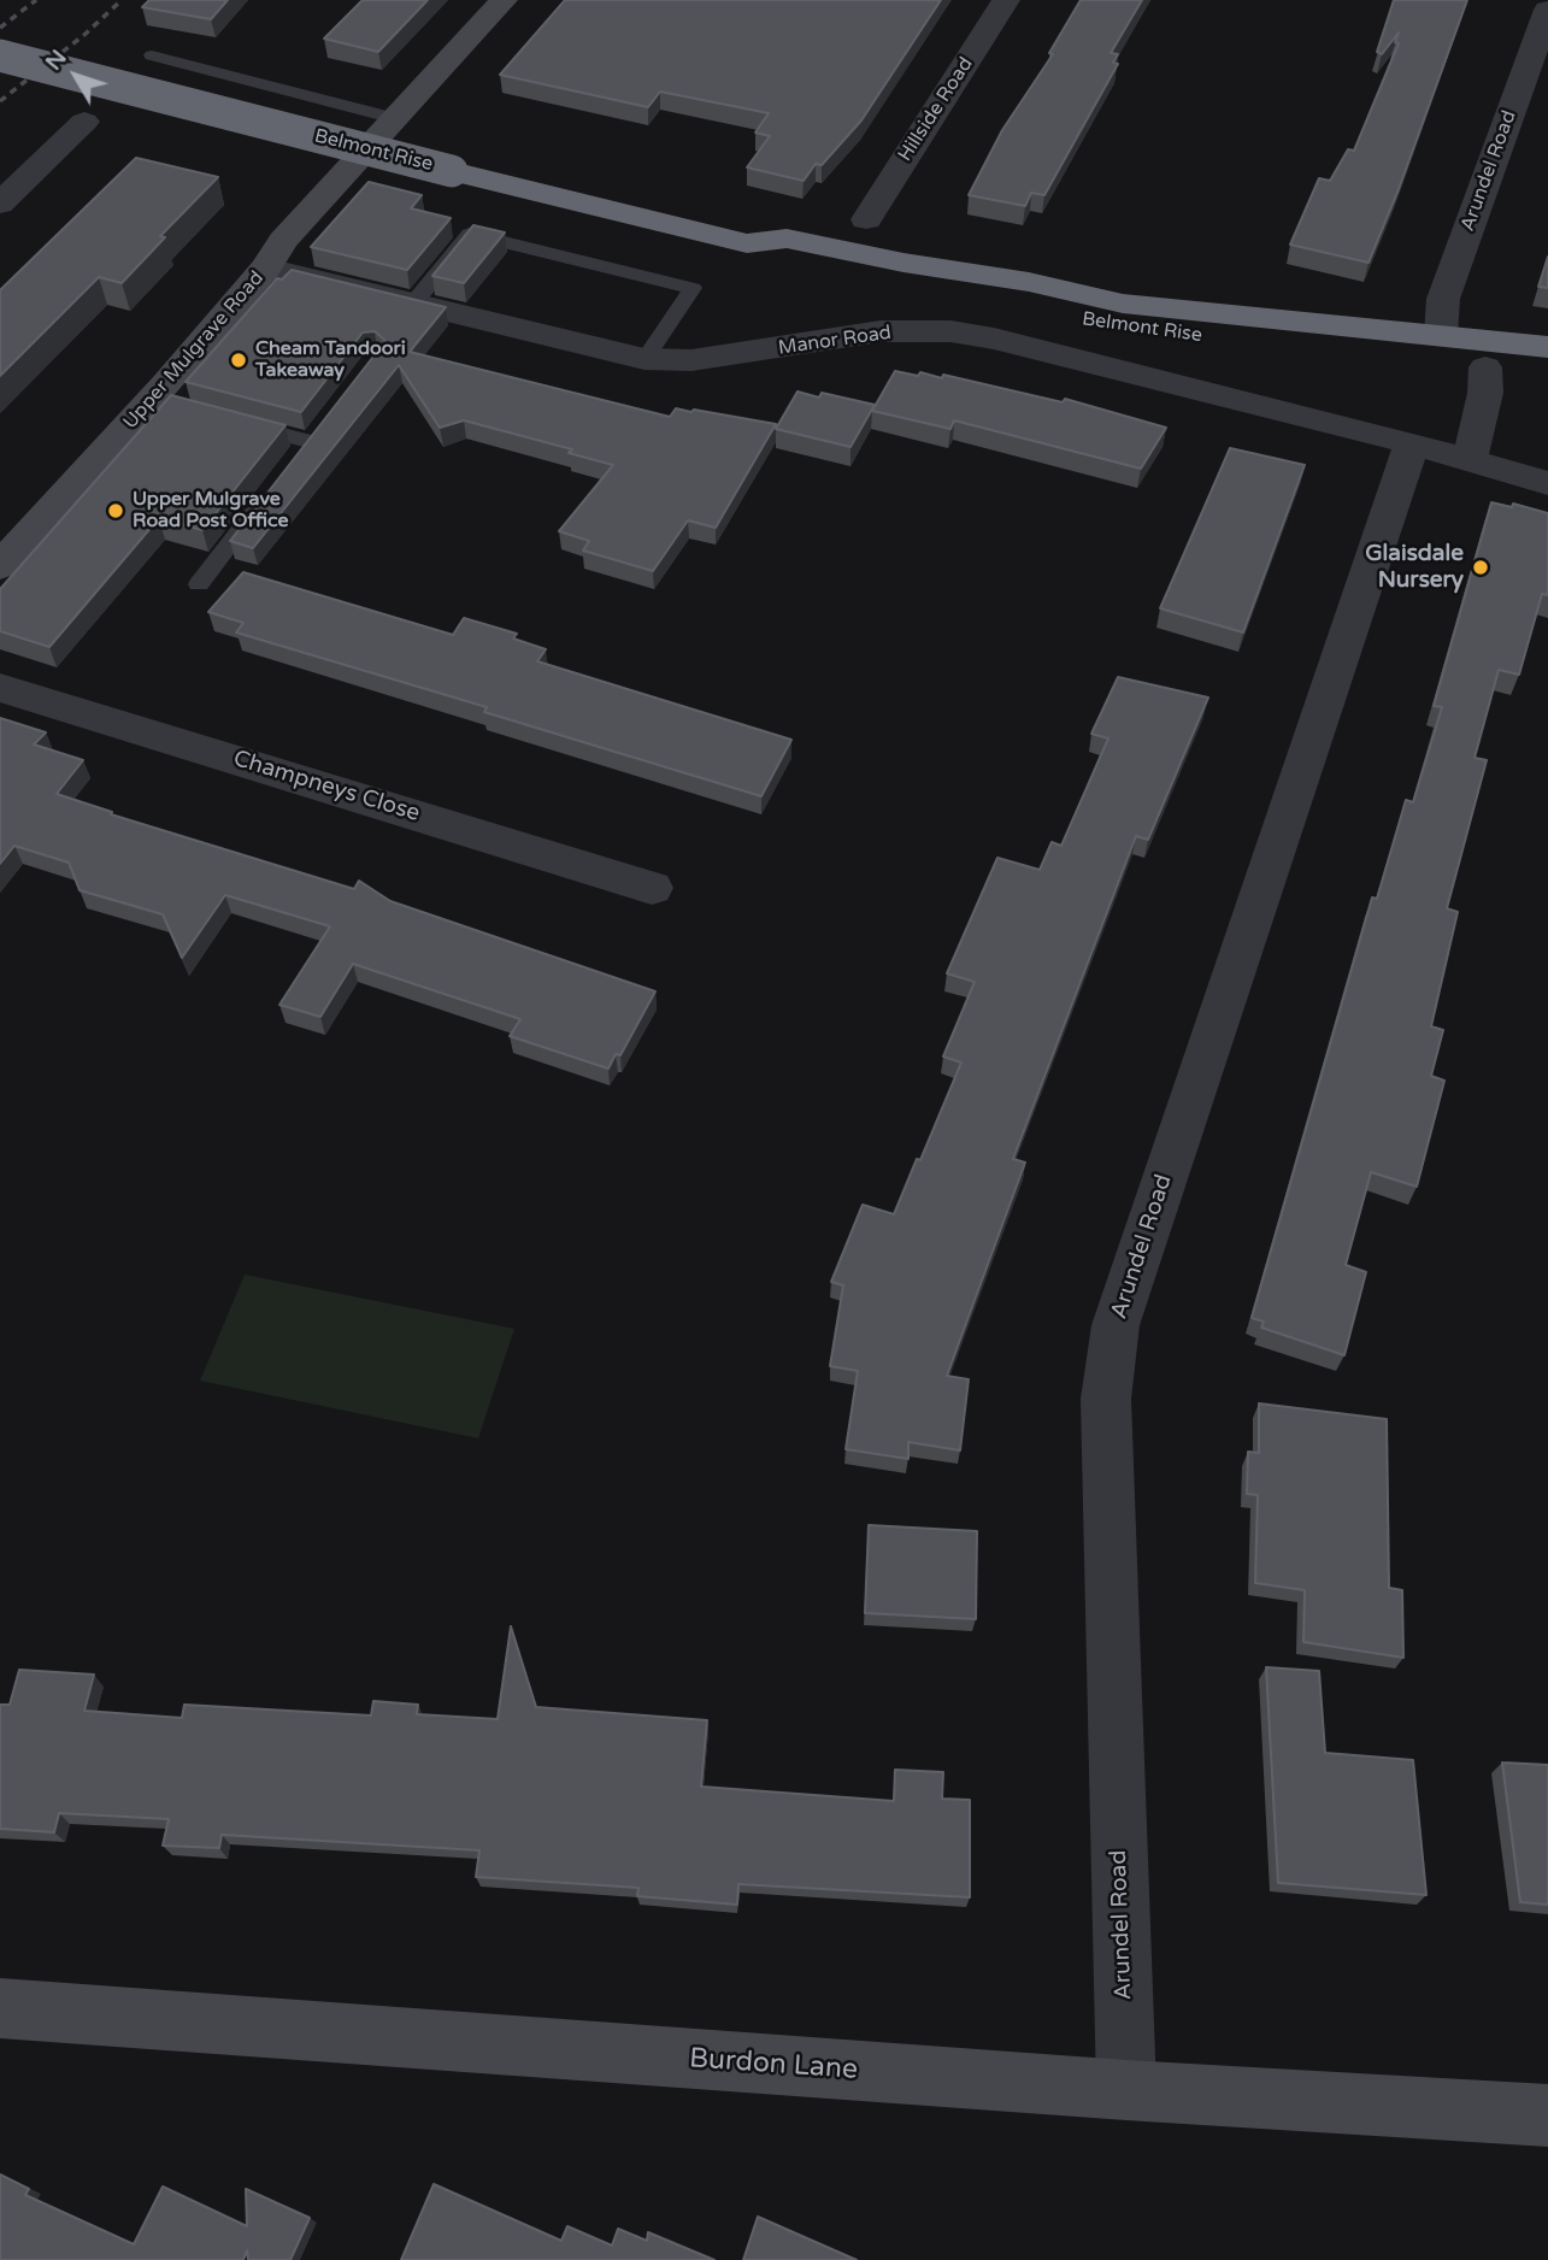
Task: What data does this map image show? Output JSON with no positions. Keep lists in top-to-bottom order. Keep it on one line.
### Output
{"streets":{"highway":["Belmont Rise"],"street":["Hillside Road","Arundel Road","Manor Road","Upper Mulgrave Road","Champneys Close","Burdon Lane"]},"crossings":[["Belmont Rise","Arundel Road"],["Arundel Road","Manor Road"],["Arundel Road","Burdon Lane"],["Manor Road","Upper Mulgrave Road"]],"places":["Cheam Tandoori Takeaway","Upper Mulgrave Road Post Office","Glaisdale Nursery"],"north":"top left"}
